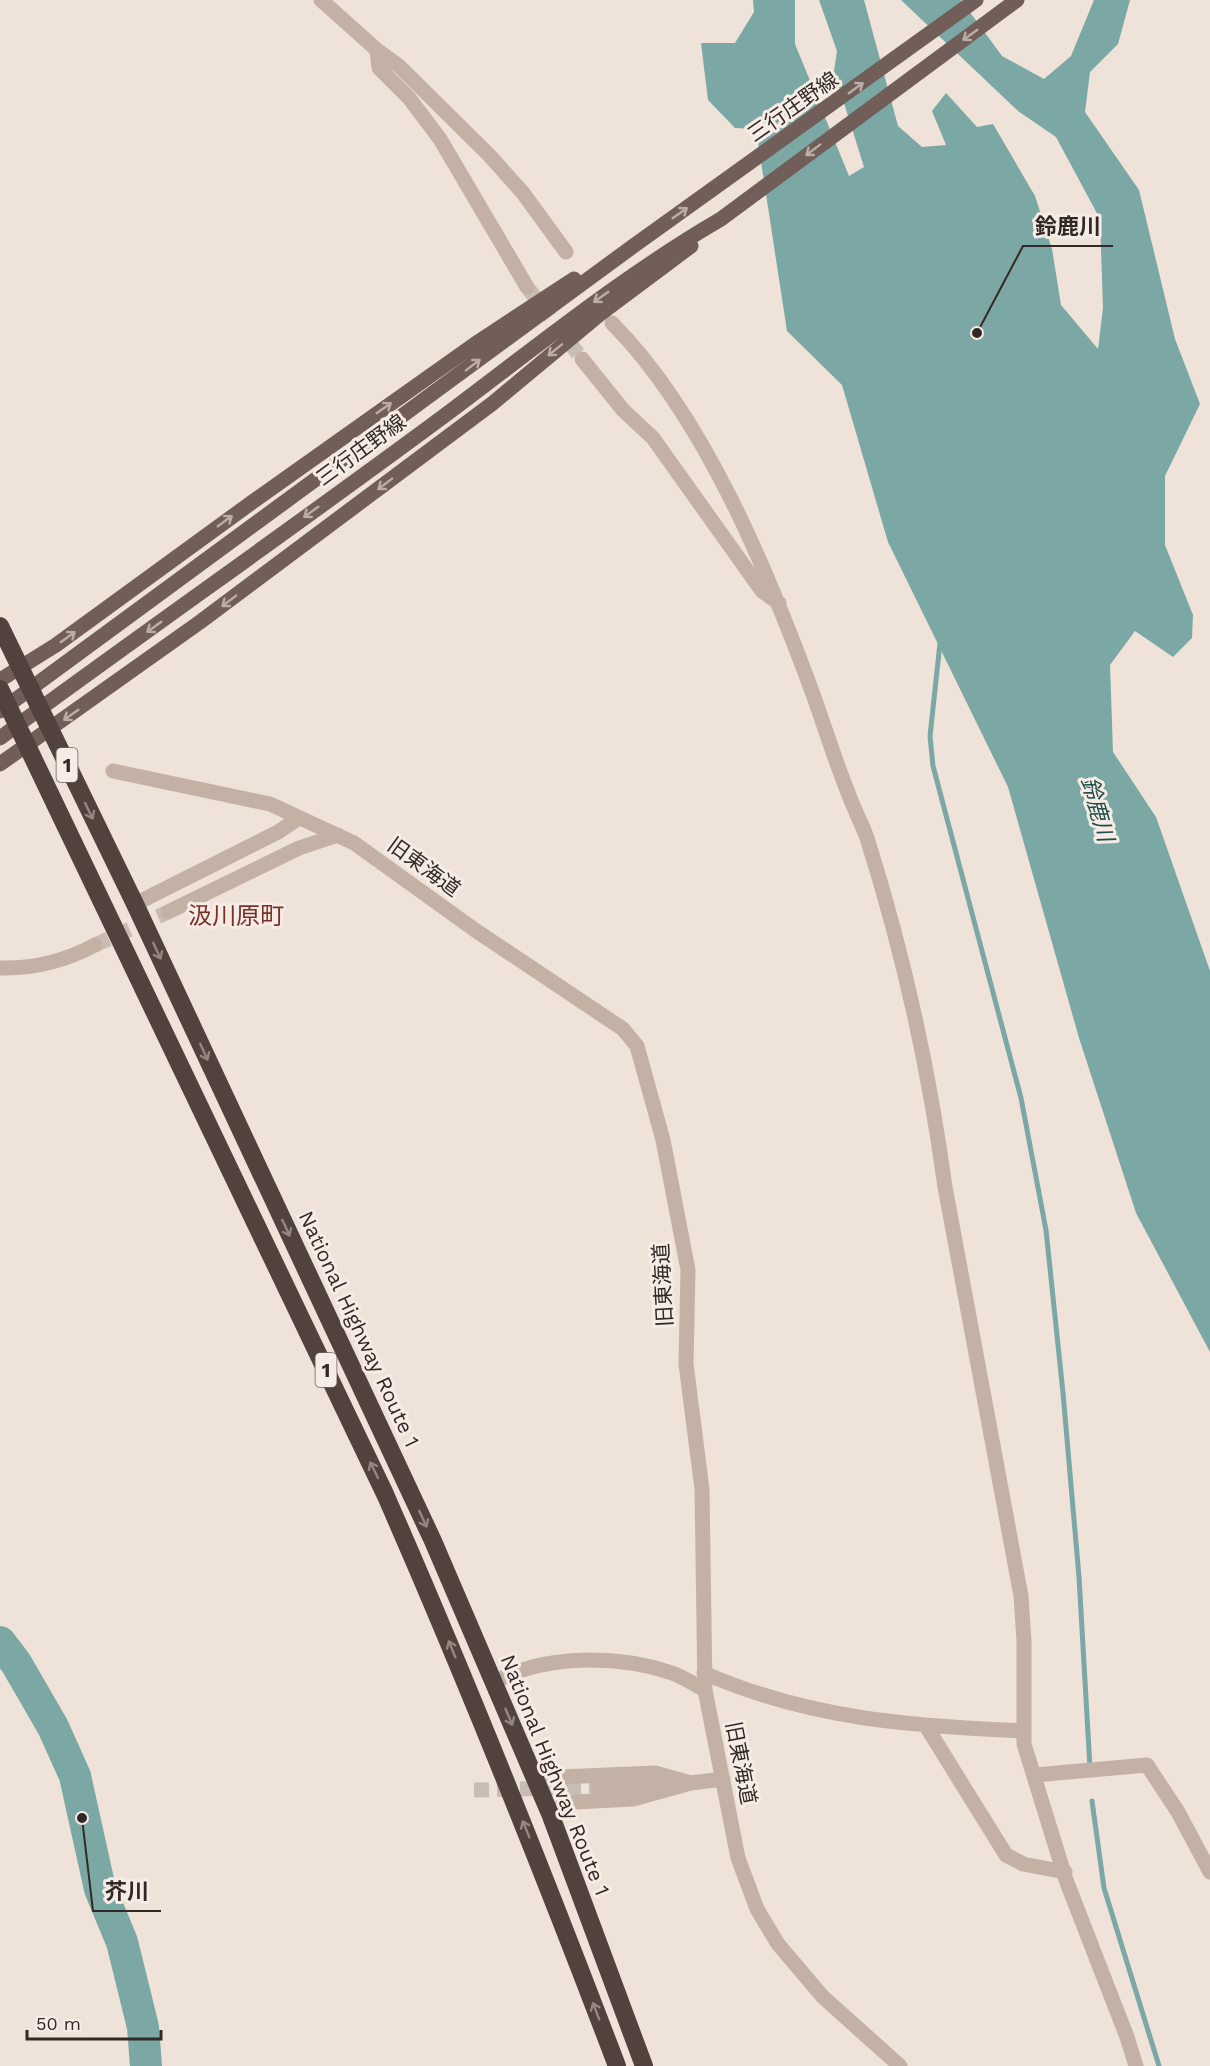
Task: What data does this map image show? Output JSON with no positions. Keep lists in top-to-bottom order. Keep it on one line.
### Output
{"streets":{"highway":["1","National Highway Route 1"],"main road":["三行庄野線"],"street":["旧東海道"]},"crossings":[["三行庄野線","1"],["三行庄野線","National Highway Route 1"]],"districts":["汲川原町"],"water":["鈴鹿川"],"places":["鈴鹿川","芥川"],"scale_bar":"50 m"}
